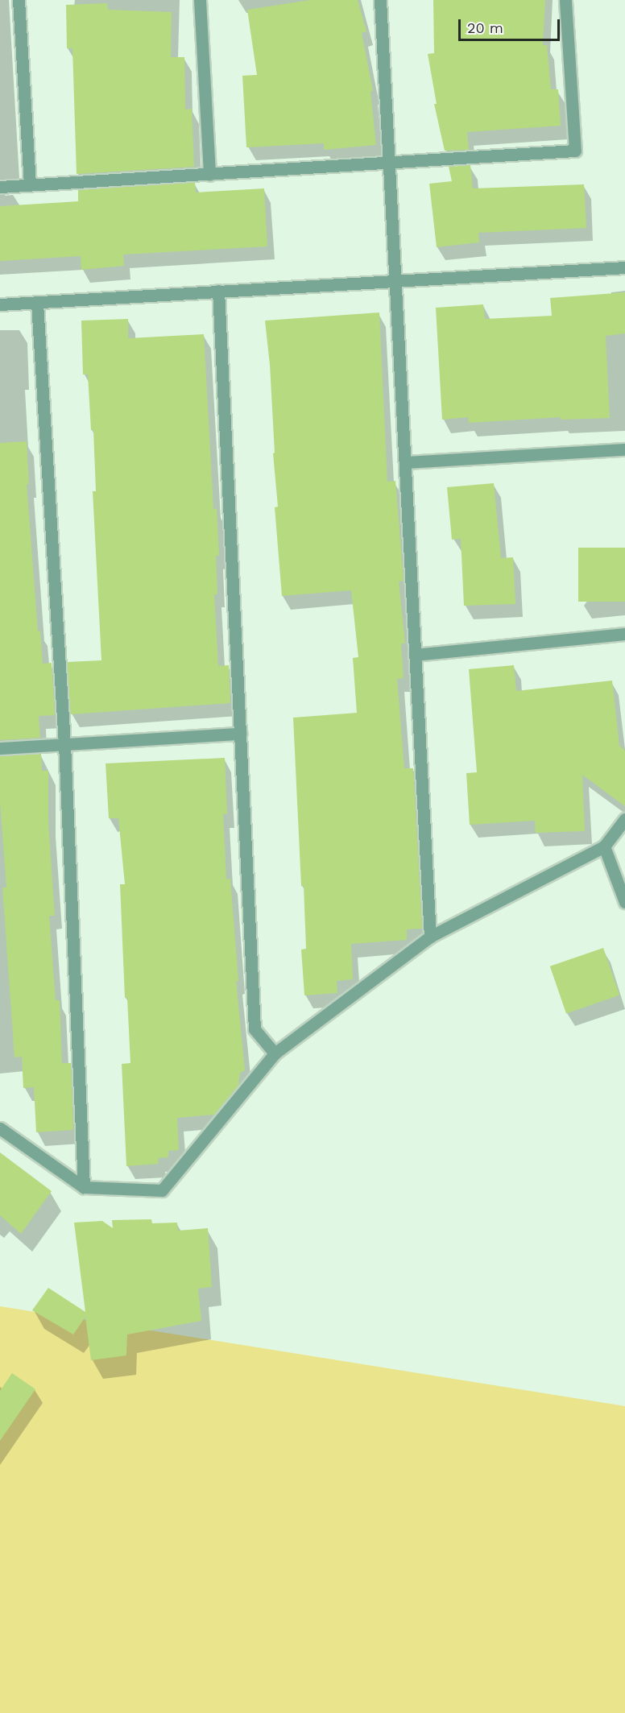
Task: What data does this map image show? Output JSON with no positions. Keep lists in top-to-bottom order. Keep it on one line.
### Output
{"scale_bar":"20 m"}
